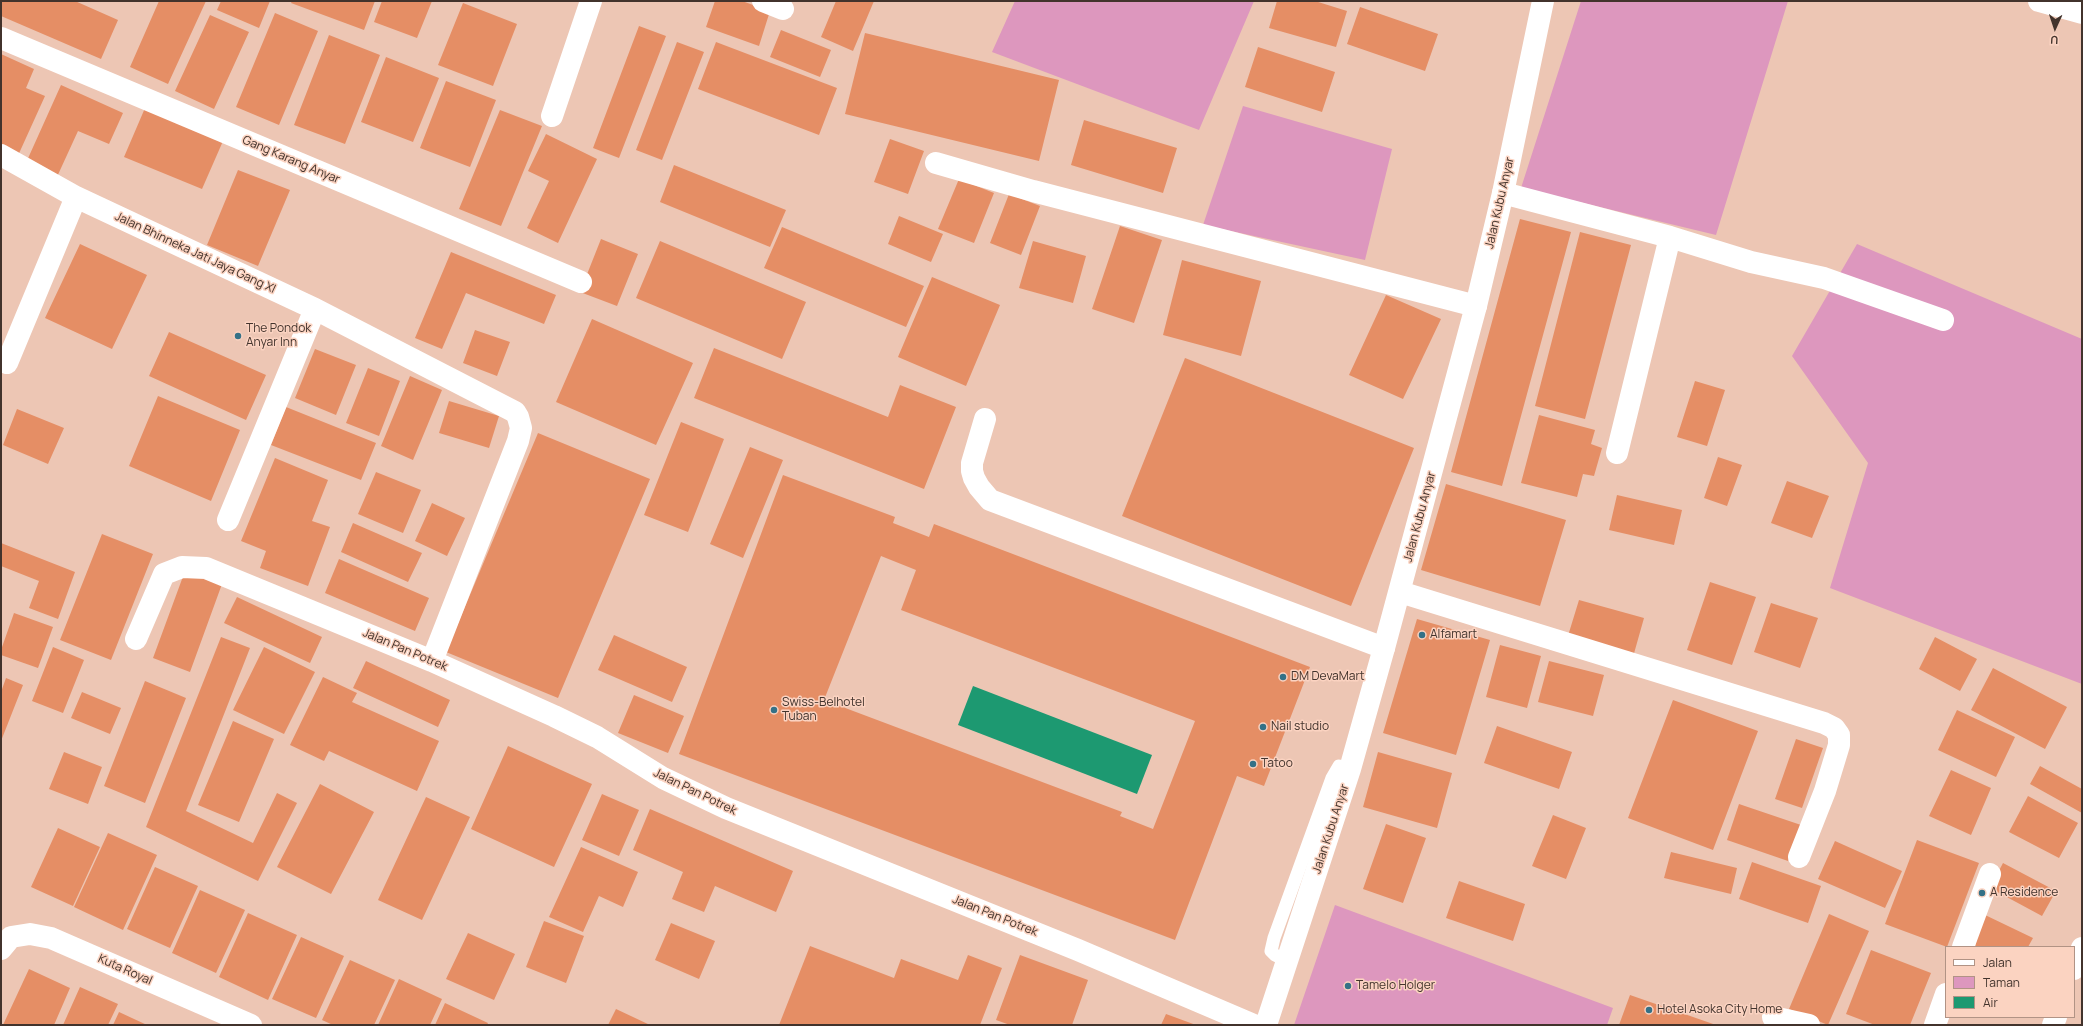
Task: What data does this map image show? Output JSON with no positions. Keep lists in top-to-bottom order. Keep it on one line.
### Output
{"streets":{"street":["Gang Karang Anyar","Jalan Kubu Anyar","Jalan Bhinneka Jati Jaya Gang XI","Jalan Pan Potrek","Kuta Royal"]},"crossings":[["Jalan Bhinneka Jati Jaya Gang XI","Jalan Pan Potrek"]],"places":["The Pondok Anyar Inn","Alfamart","DM DevaMart","Swiss-Belhotel Tuban","Nail studio","Tatoo","A Residence","Tamelo Holger","Hotel Asoka City Home"],"legend":["Jalan","Taman","Air"],"north":"bottom"}
